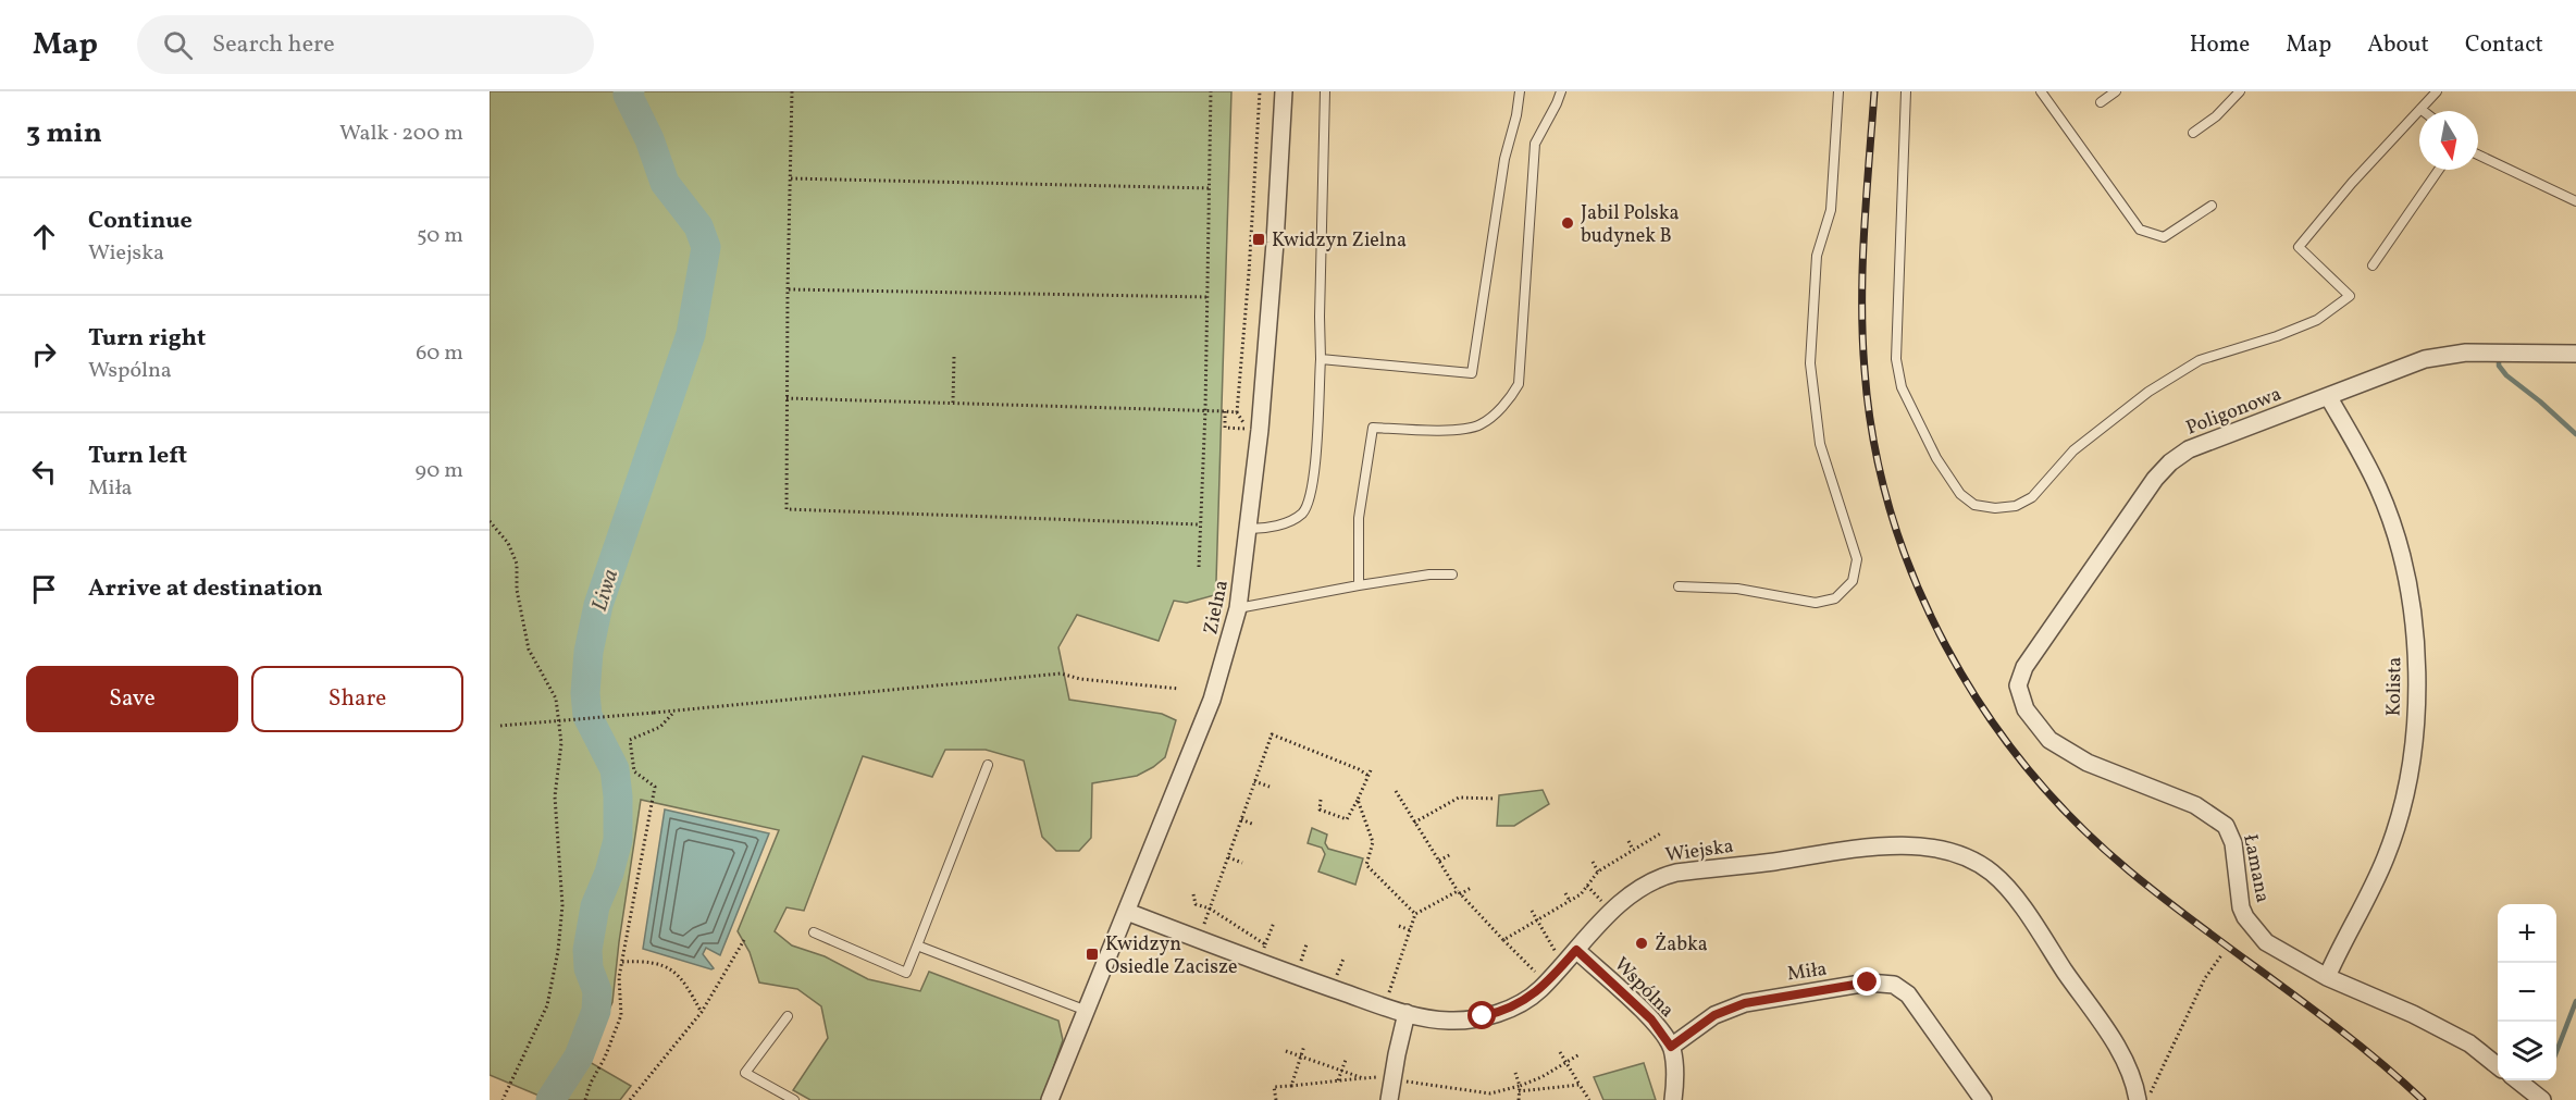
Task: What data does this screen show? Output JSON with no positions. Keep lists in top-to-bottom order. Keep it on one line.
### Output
{"streets":{"street":["Poligonowa","Zielna","Kolista","Wiejska","Łamana","Miła","Wspólna"]},"crossings":[["Poligonowa","Kolista"],["Poligonowa","Łamana"],["Zielna","Wiejska"],["Kolista","Łamana"],["Wiejska","Wspólna"],["Miła","Wspólna"]],"water":["Liwa"],"places":{"other":["Jabil Polska budynek B","Żabka"],"transit":["Kwidzyn Zielna","Kwidzyn Osiedle Zacisze"]},"north":"bottom","page":{"header":"Map","search":"Search here","nav":["Home","Map","About","Contact"],"heading":["3 min","Walk · 200 m"],"list":[["Continue","Wiejska","50 m"],["Turn right","Wspólna","60 m"],["Turn left","Miła","90 m"],"Arrive at destination"],"buttons":["Save","Share"],"map_buttons":["+","−"]}}
